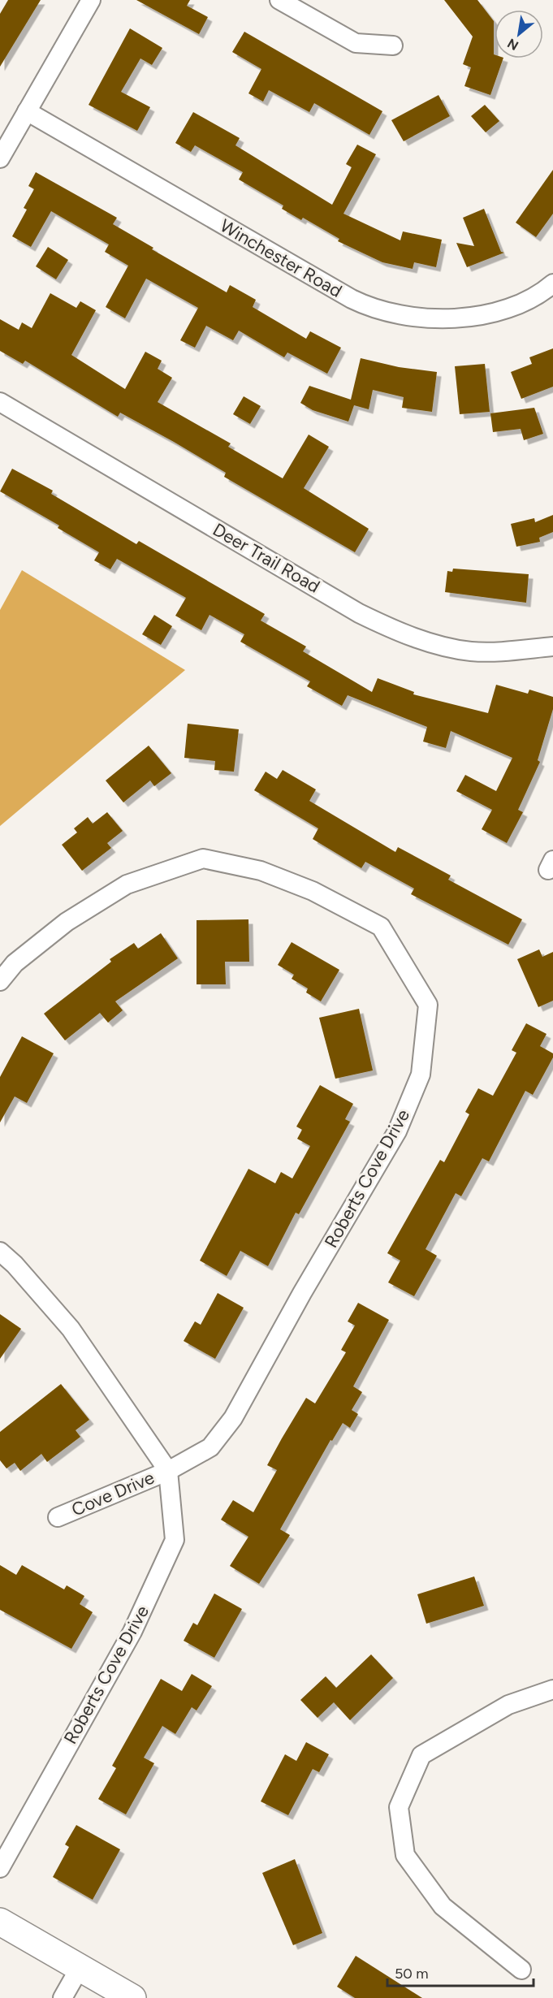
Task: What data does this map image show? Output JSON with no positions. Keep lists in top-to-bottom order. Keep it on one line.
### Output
{"streets":{"street":["Winchester Road","Deer Trail Road","Roberts Cove Drive","Cove Drive"]},"crossings":[["Roberts Cove Drive","Cove Drive"]],"scale_bar":"50 m","north":"bottom left"}
